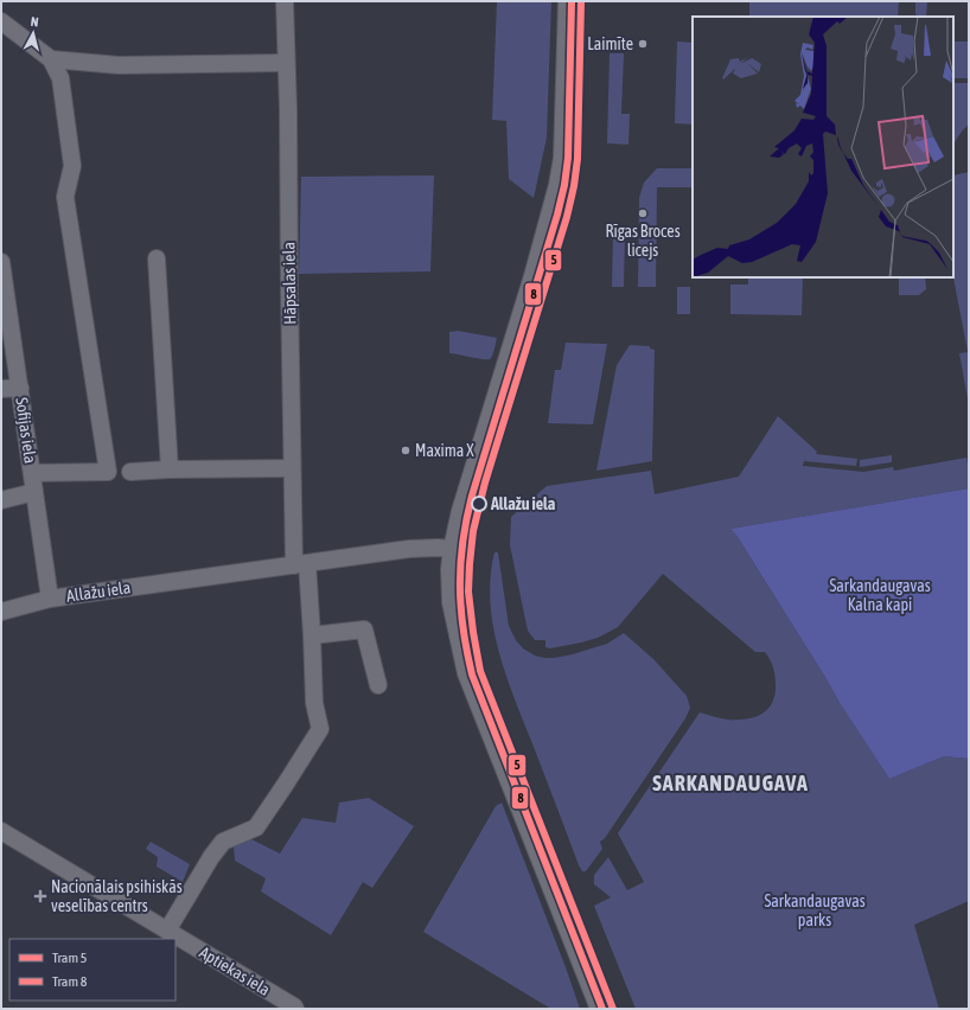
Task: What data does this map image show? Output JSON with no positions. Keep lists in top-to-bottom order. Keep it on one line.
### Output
{"streets":{"street":["Hāpsalas iela","Sofijas iela","Allažu iela","Aptiekas iela"]},"crossings":[["Hāpsalas iela","Allažu iela"],["Hāpsalas iela","Aptiekas iela"],["Sofijas iela","Allažu iela"]],"districts":["SARKANDAUGAVA"],"parks":["Sarkandaugavas Kalna kapi","Sarkandaugavas parks"],"places":{"other":["Laimīte","Rīgas Broces licejs","Maxima X","Allažu iela"],"health":["Nacionālais psihiskās veselības centrs"]},"lines":["tram line 5","tram line 8"],"legend":["Tram 5","Tram 8"],"north":"top"}
